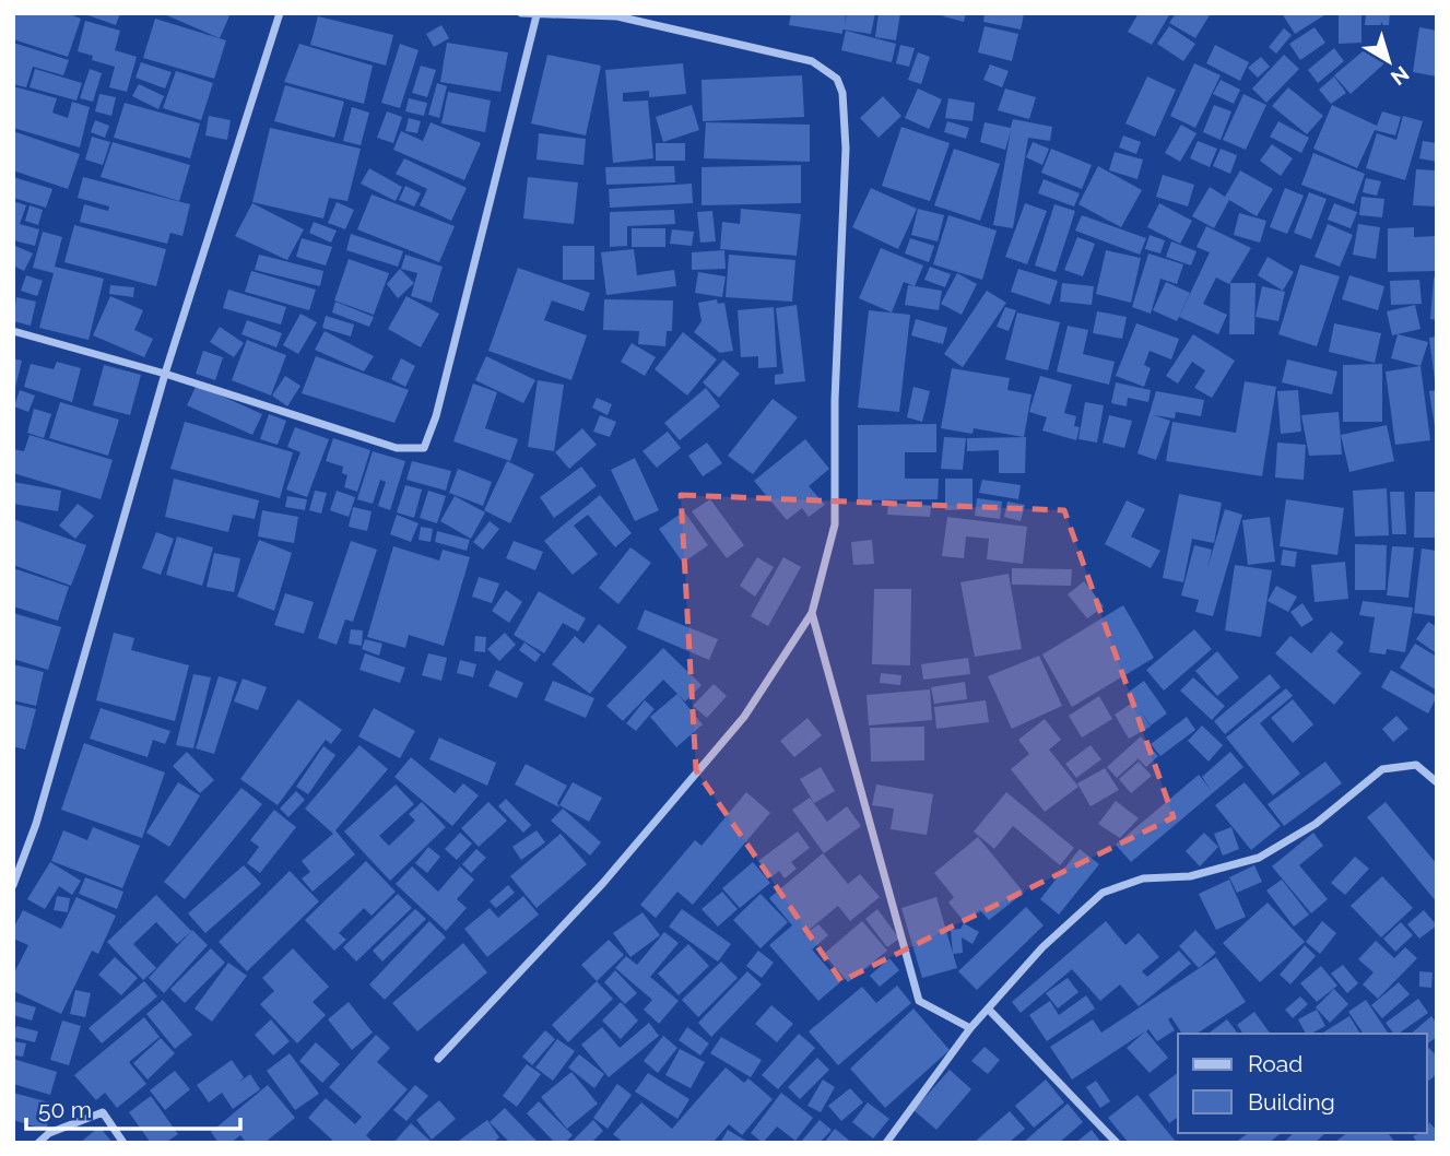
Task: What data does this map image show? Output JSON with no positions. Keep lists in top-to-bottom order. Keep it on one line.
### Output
{"legend":["Road","Building"],"scale_bar":"50 m","north":"bottom right"}
